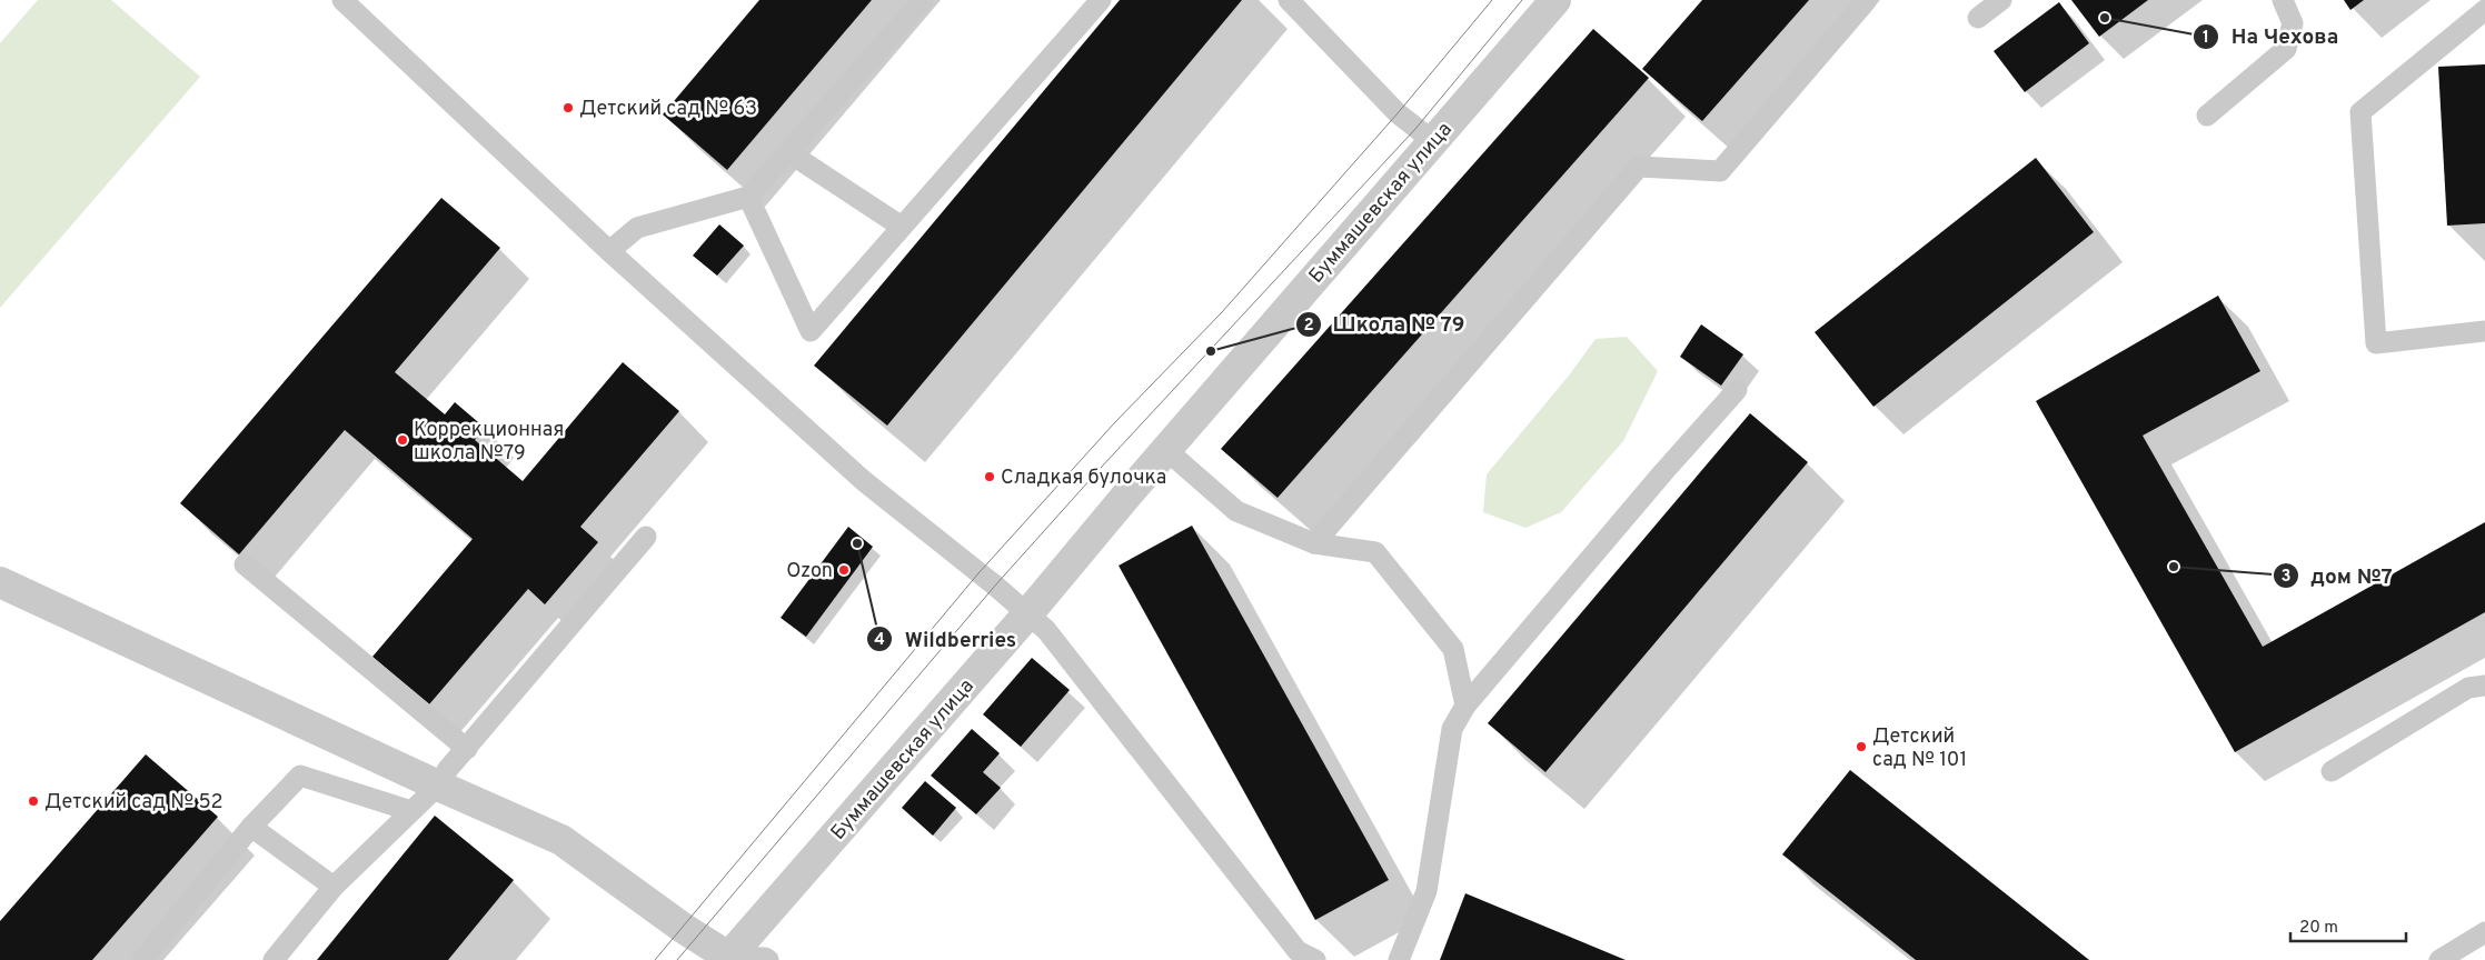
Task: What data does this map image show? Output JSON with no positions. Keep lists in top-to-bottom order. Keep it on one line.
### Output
{"streets":{"street":["Буммашевская улица"]},"places":["На Чехова","Детский сад № 63","Школа № 79","Коррекционная школа №79","Сладкая булочка","Wildberries","дом №7","Ozon","Детский сад № 101","Детский сад № 52"],"scale_bar":"20 m"}
